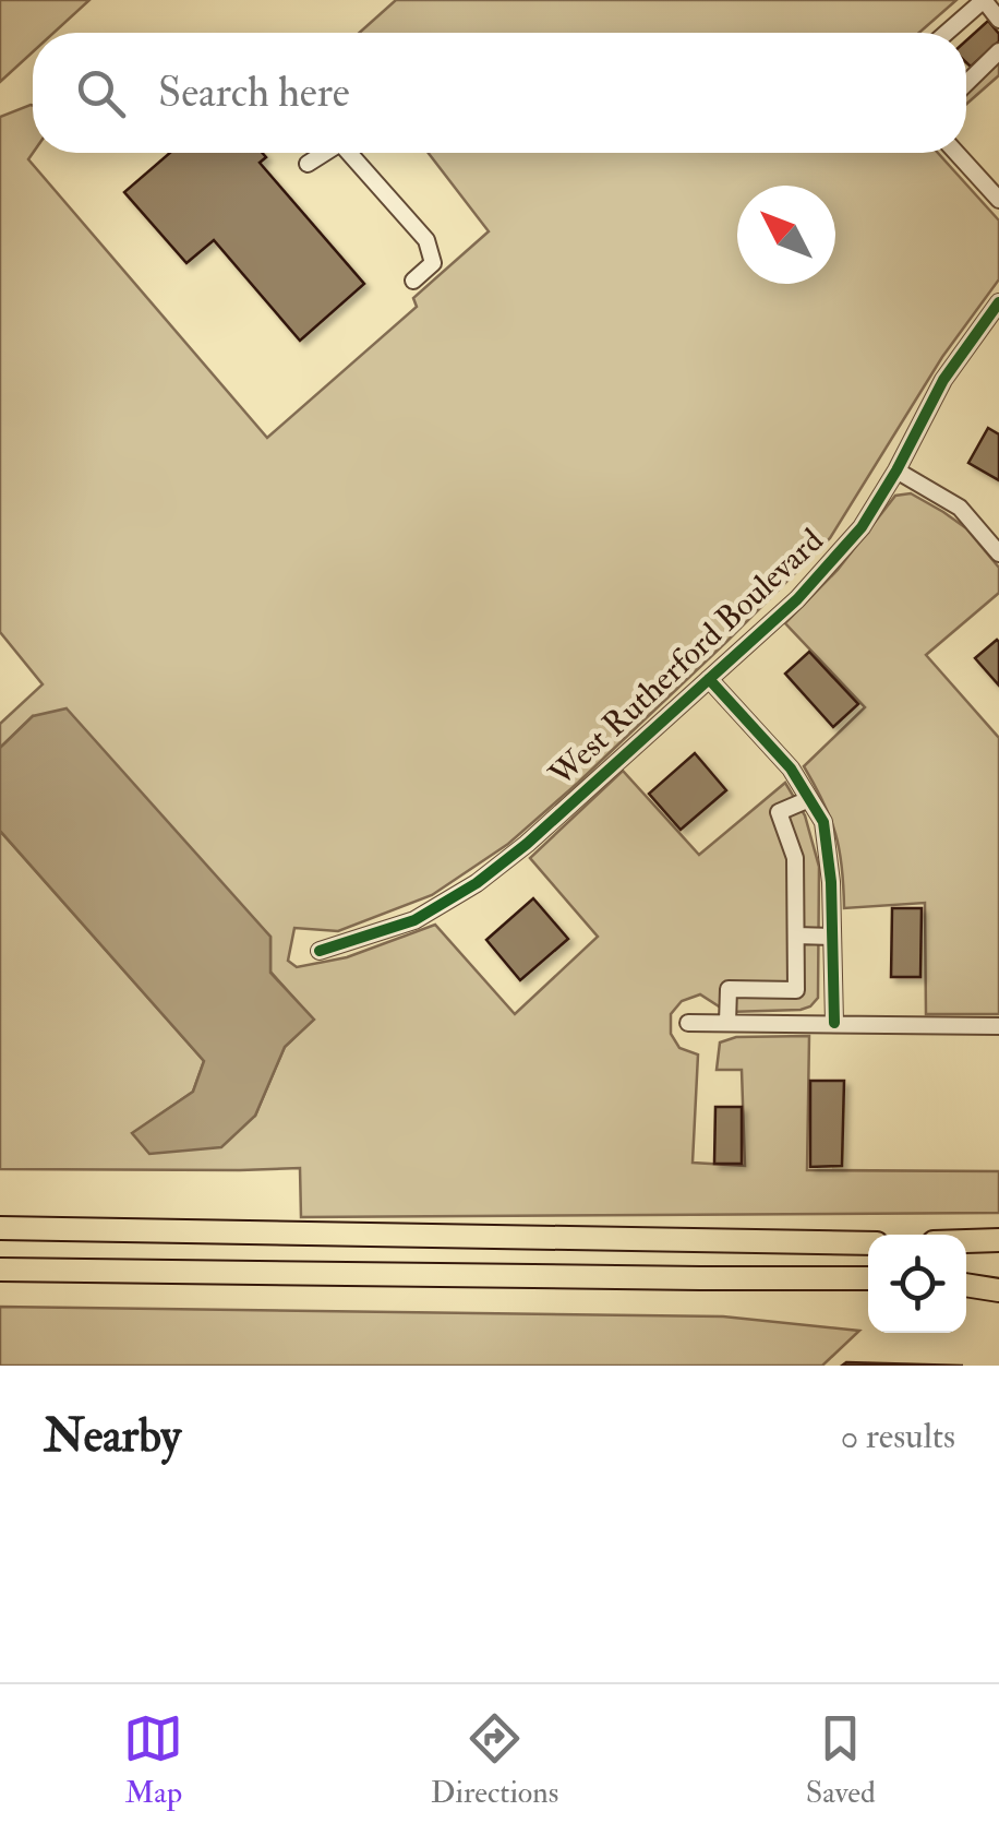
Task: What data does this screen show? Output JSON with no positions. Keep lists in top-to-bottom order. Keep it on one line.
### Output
{"streets":{"street":["West Rutherford Boulevard"]},"north":"top left","page":{"search":"Search here","heading":["Nearby","0 results"],"nav":["Map","Directions","Saved"]}}
